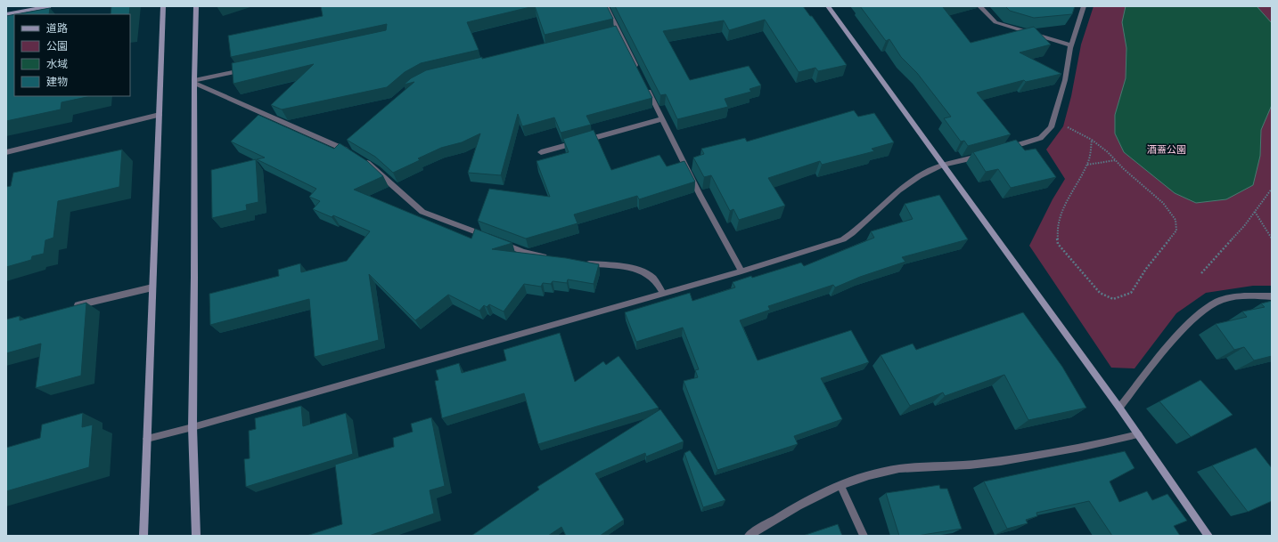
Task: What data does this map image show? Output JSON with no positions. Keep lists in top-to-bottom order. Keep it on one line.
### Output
{"parks":["酒蓋公園"],"legend":["道路","公園","水域","建物"]}
